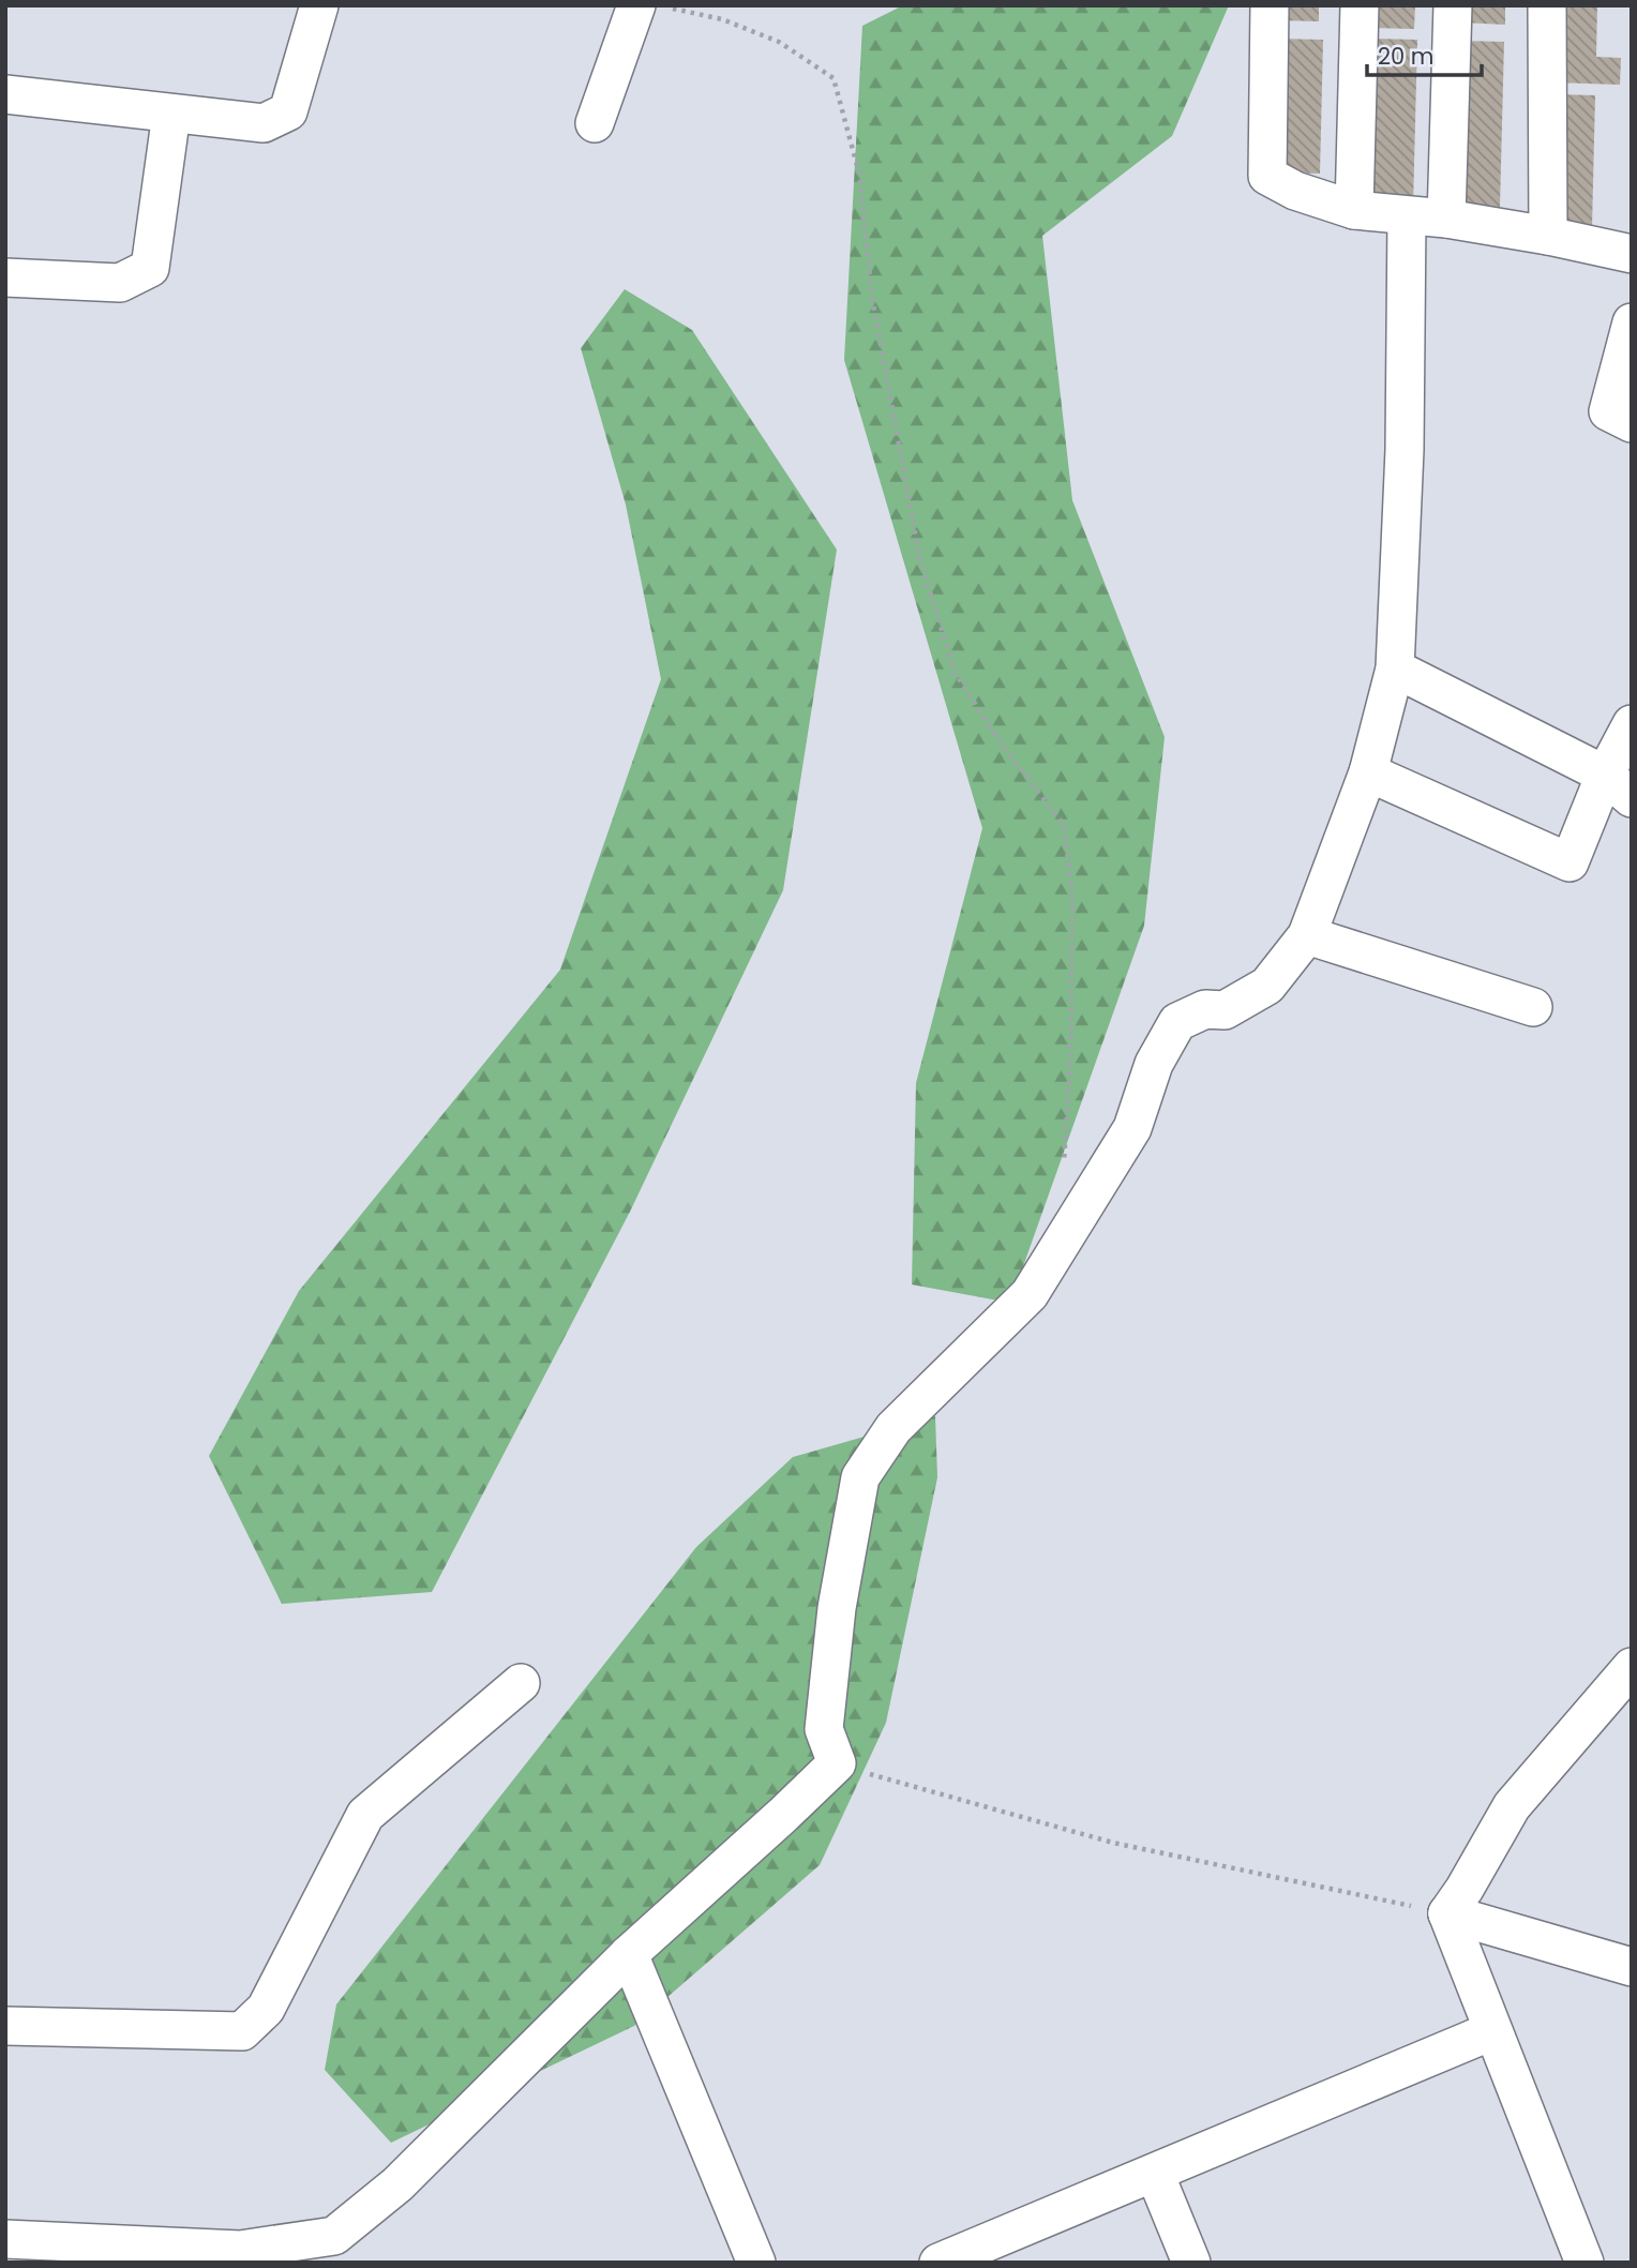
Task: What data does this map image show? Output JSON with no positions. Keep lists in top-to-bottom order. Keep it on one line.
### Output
{"scale_bar":"20 m"}
